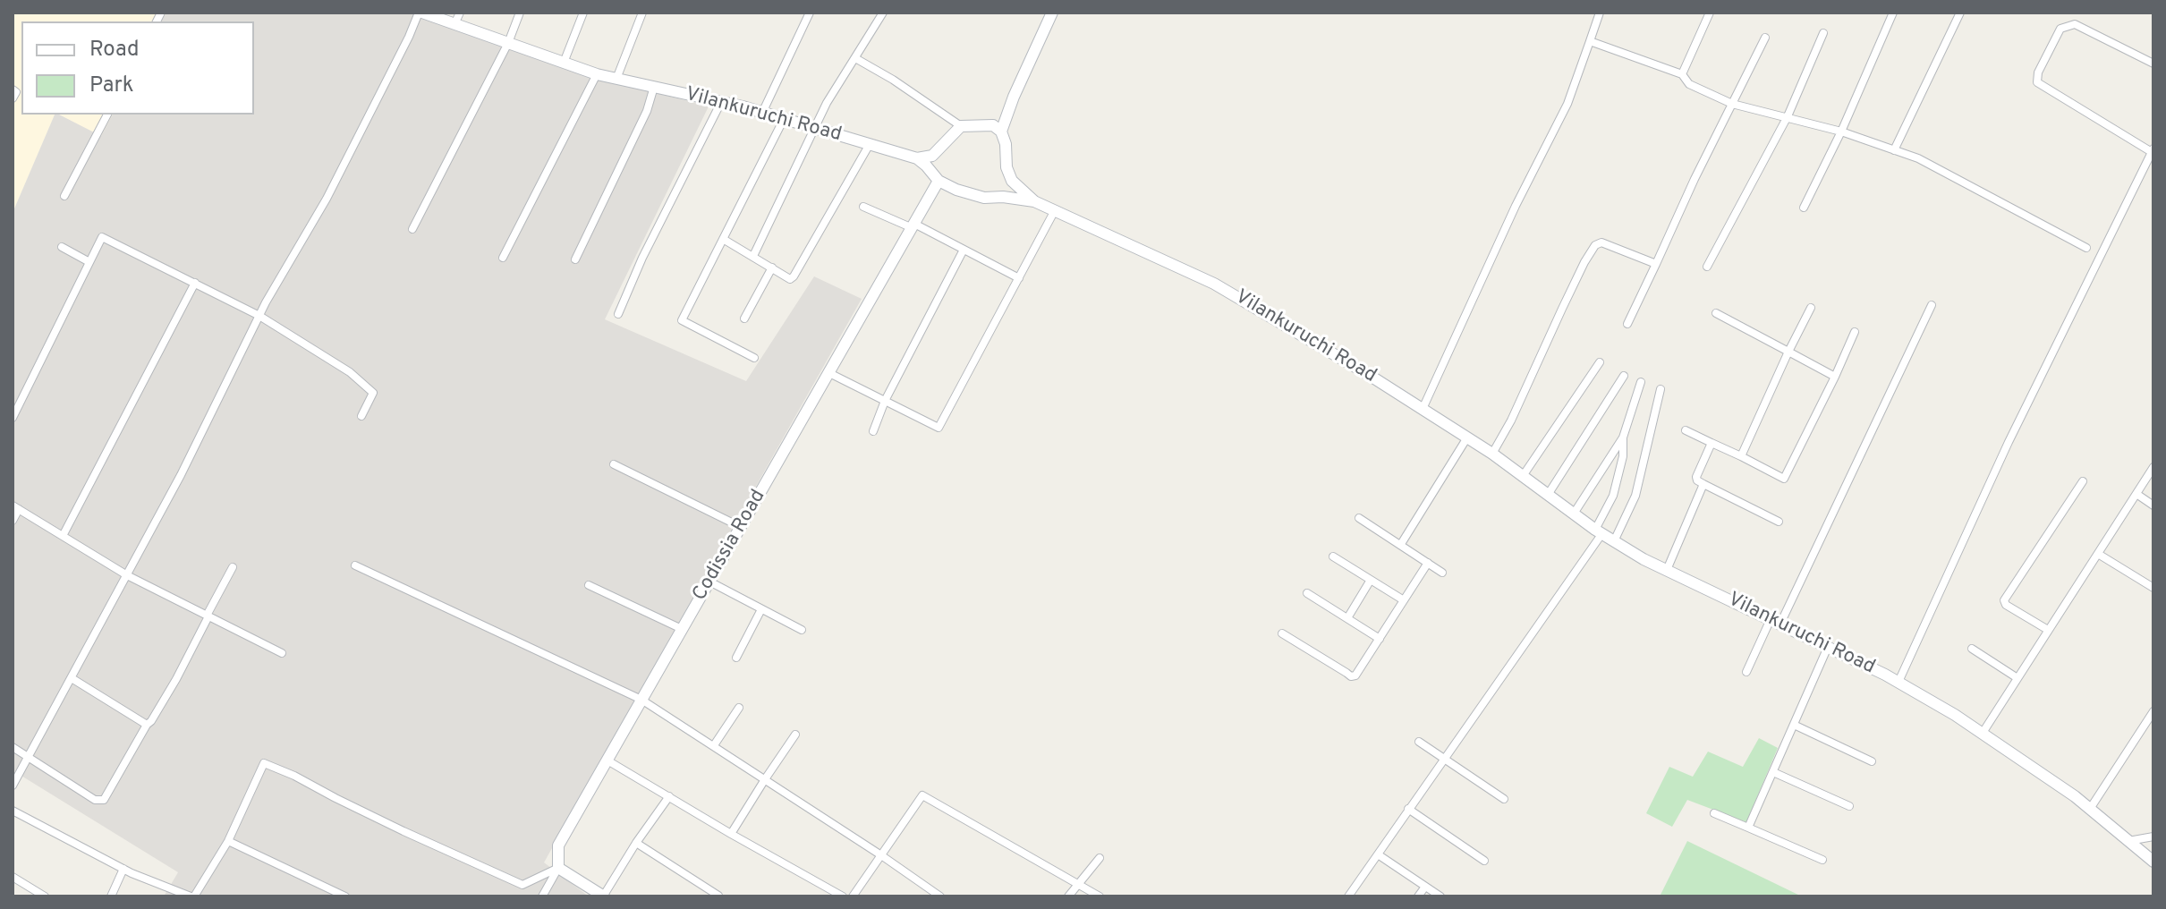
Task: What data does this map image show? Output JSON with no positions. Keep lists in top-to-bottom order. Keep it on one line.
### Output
{"streets":{"main road":["Vilankuruchi Road","Codissia Road"]},"legend":["Road","Park"]}
